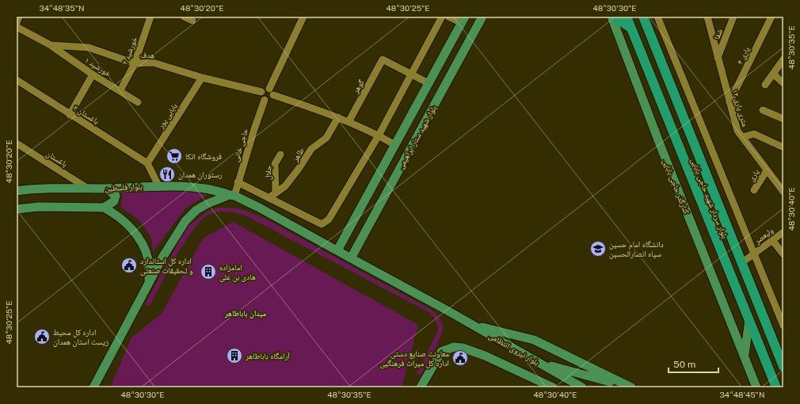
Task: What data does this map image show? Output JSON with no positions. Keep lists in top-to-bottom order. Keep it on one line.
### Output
{"streets":{"highway":["بلوار سردار شهید حاجی بابایی"],"main road":["بلوار شهید ستار ابراهیمی","کنارگذر حاجی بابایی","بلوار فلسطین","بلوار نیروی انتظامی"],"street":["شفا","خورشید ۲","هدف","یاری ۴","خورشید ۱","گوهر","۱۲ متری یاری","باغستان ۲","بابایی پور","حاجی خانی","طاهر","باغستان","جلال","یاری","ولیعصر"]},"crossings":[["شفا","۱۲ متری یاری"],["خورشید ۲","هدف"],["خورشید ۲","خورشید ۱"],["هدف","خورشید ۱"],["هدف","بابایی پور"],["یاری ۴","۱۲ متری یاری"],["۱۲ متری یاری","یاری"],["باغستان ۲","بابایی پور"],["بلوار شهید ستار ابراهیمی","بلوار نیروی انتظامی"],["حاجی خانی","بلوار فلسطین"],["طاهر","جلال"],["باغستان","بلوار فلسطین"],["بلوار سردار شهید حاجی بابایی","ولیعصر"]],"parks":["میدان باباطاهر"],"places":{"supermarket":["فروشگاه اتکا"],"restaurant":["رستوران همدان"],"school or university":["دانشگاه امام حسین سپاه انصارالحسین"],"public building":["اداره کل استاندارد و تحقیقات صنعتی","اداره کل محیط زیست استان همدان","معاونت صنایع دستی اداره کل میراث فرهنگیی"],"building":["امامزاده هادی بن علی","آرامگاه باباطاهر"]},"scale_bar":"50 m","coordinates":["34°48'35\"N","48°30'20\"E","48°30'25\"E","48°30'30\"E","48°30'35\"E","48°30'40\"E","34°48'45\"N"]}
